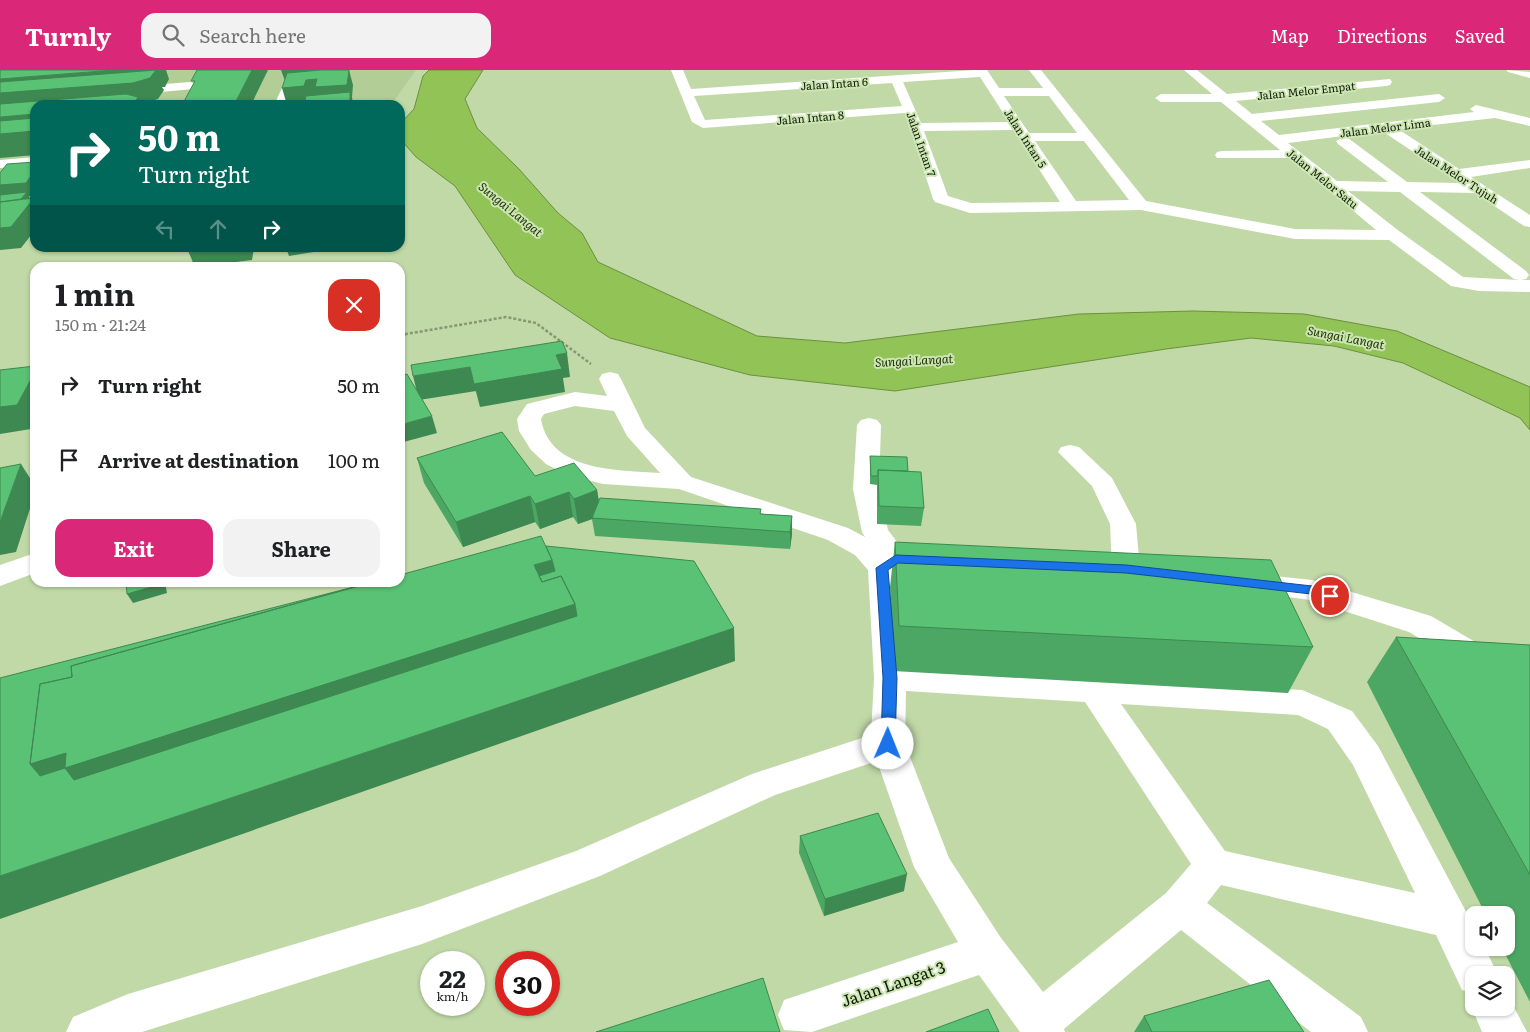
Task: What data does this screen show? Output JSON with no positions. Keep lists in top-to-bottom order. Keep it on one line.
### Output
{"streets":{"street":["Jalan Intan 6","Jalan Melor Empat","Jalan Intan 8","Jalan Melor Lima","Jalan Intan 5","Jalan Intan 7","Jalan Melor Tujuh","Jalan Melor Satu","Jalan Langat 3"]},"crossings":[["Jalan Intan 6","Jalan Intan 8"],["Jalan Intan 6","Jalan Intan 5"],["Jalan Intan 6","Jalan Intan 7"],["Jalan Melor Empat","Jalan Melor Satu"],["Jalan Intan 8","Jalan Intan 7"],["Jalan Melor Lima","Jalan Melor Tujuh"],["Jalan Melor Lima","Jalan Melor Satu"],["Jalan Intan 5","Jalan Intan 7"]],"water":["Sungai Langat"],"page":{"header":"Turnly","search":"Search here","nav":["Map","Directions","Saved"],"turn":["50 m","Turn right"],"heading":["1 min","150 m · 21:24"],"list":[{"name":"Turn right","value":"50 m"},{"name":"Arrive at destination","value":"100 m"}],"buttons":["Exit","Share"],"speed":"22 km/h","limit":"30"}}
